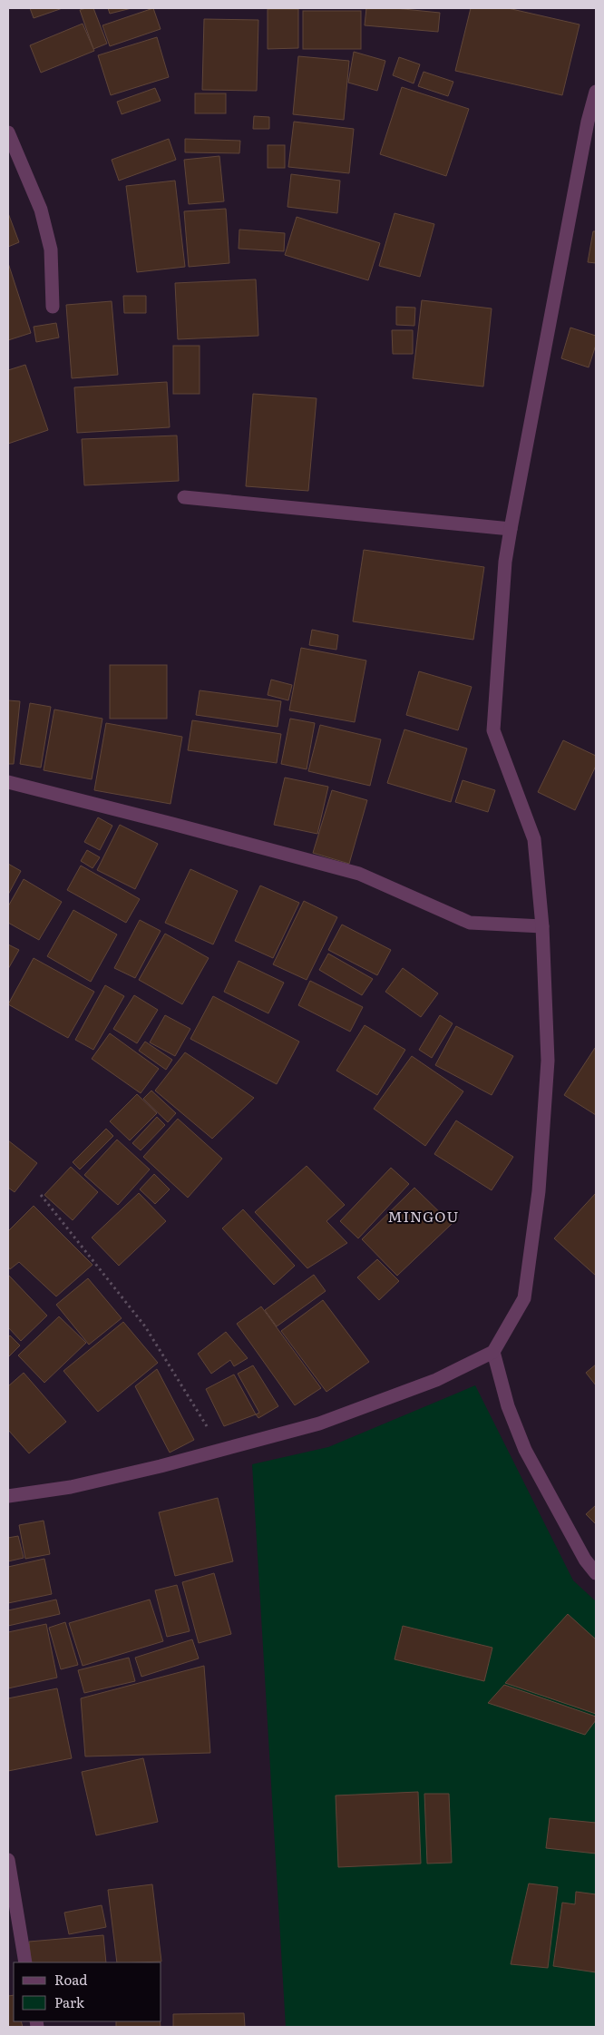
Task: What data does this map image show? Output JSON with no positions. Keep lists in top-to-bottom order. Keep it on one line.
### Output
{"districts":["MINGOU"],"legend":["Road","Park"]}
